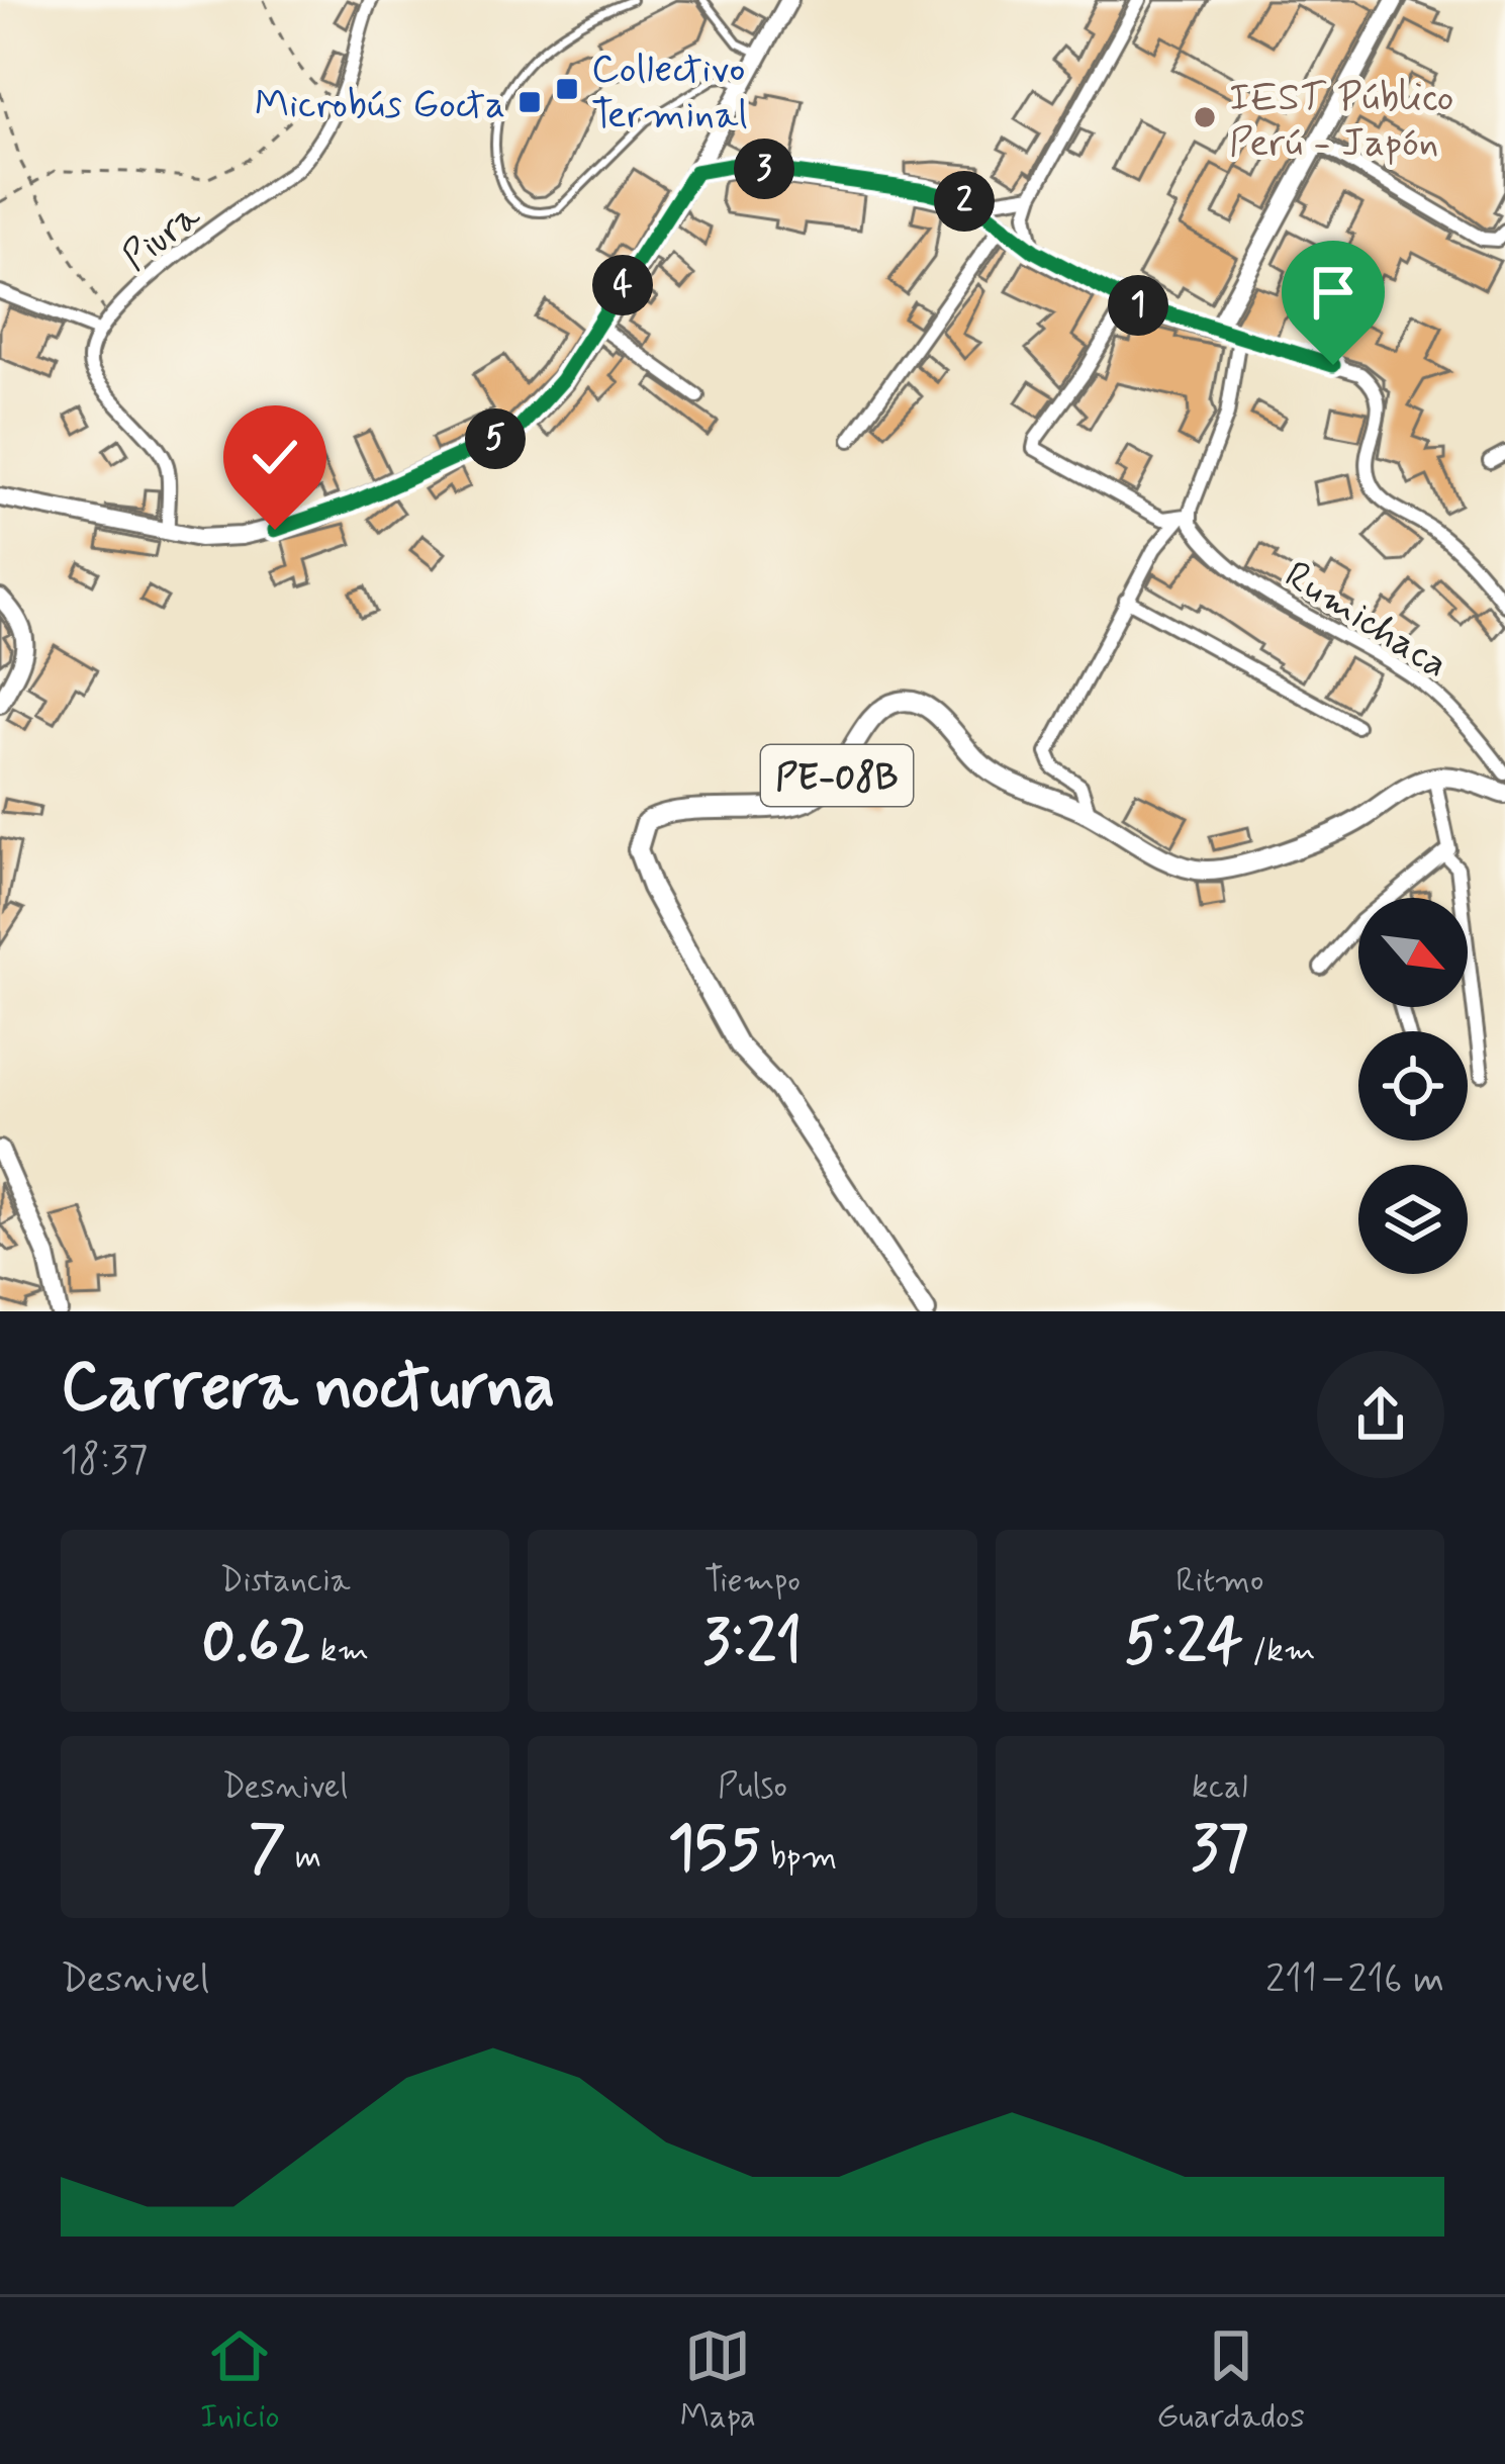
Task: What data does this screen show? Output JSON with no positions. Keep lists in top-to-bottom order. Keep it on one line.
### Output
{"streets":{"highway":["PE-08B"],"street":["Piura","Rumichaca"]},"places":{"transit":["Collectivo Terminal","Microbús Gocta"],"other":["IEST Público Perú - Japón"]},"north":"bottom right","page":{"pins":["3","2","4","1","5"],"heading":["Carrera nocturna","18:37"],"stats":[["Distancia","0.62 km"],["Tiempo","3:21"],["Ritmo","5:24 /km"],["Desnivel","7 m"],["Pulso","155 bpm"],["kcal","37"]],"chart":["Desnivel","211–216 m"],"tabs":["Inicio","Mapa","Guardados"]}}
